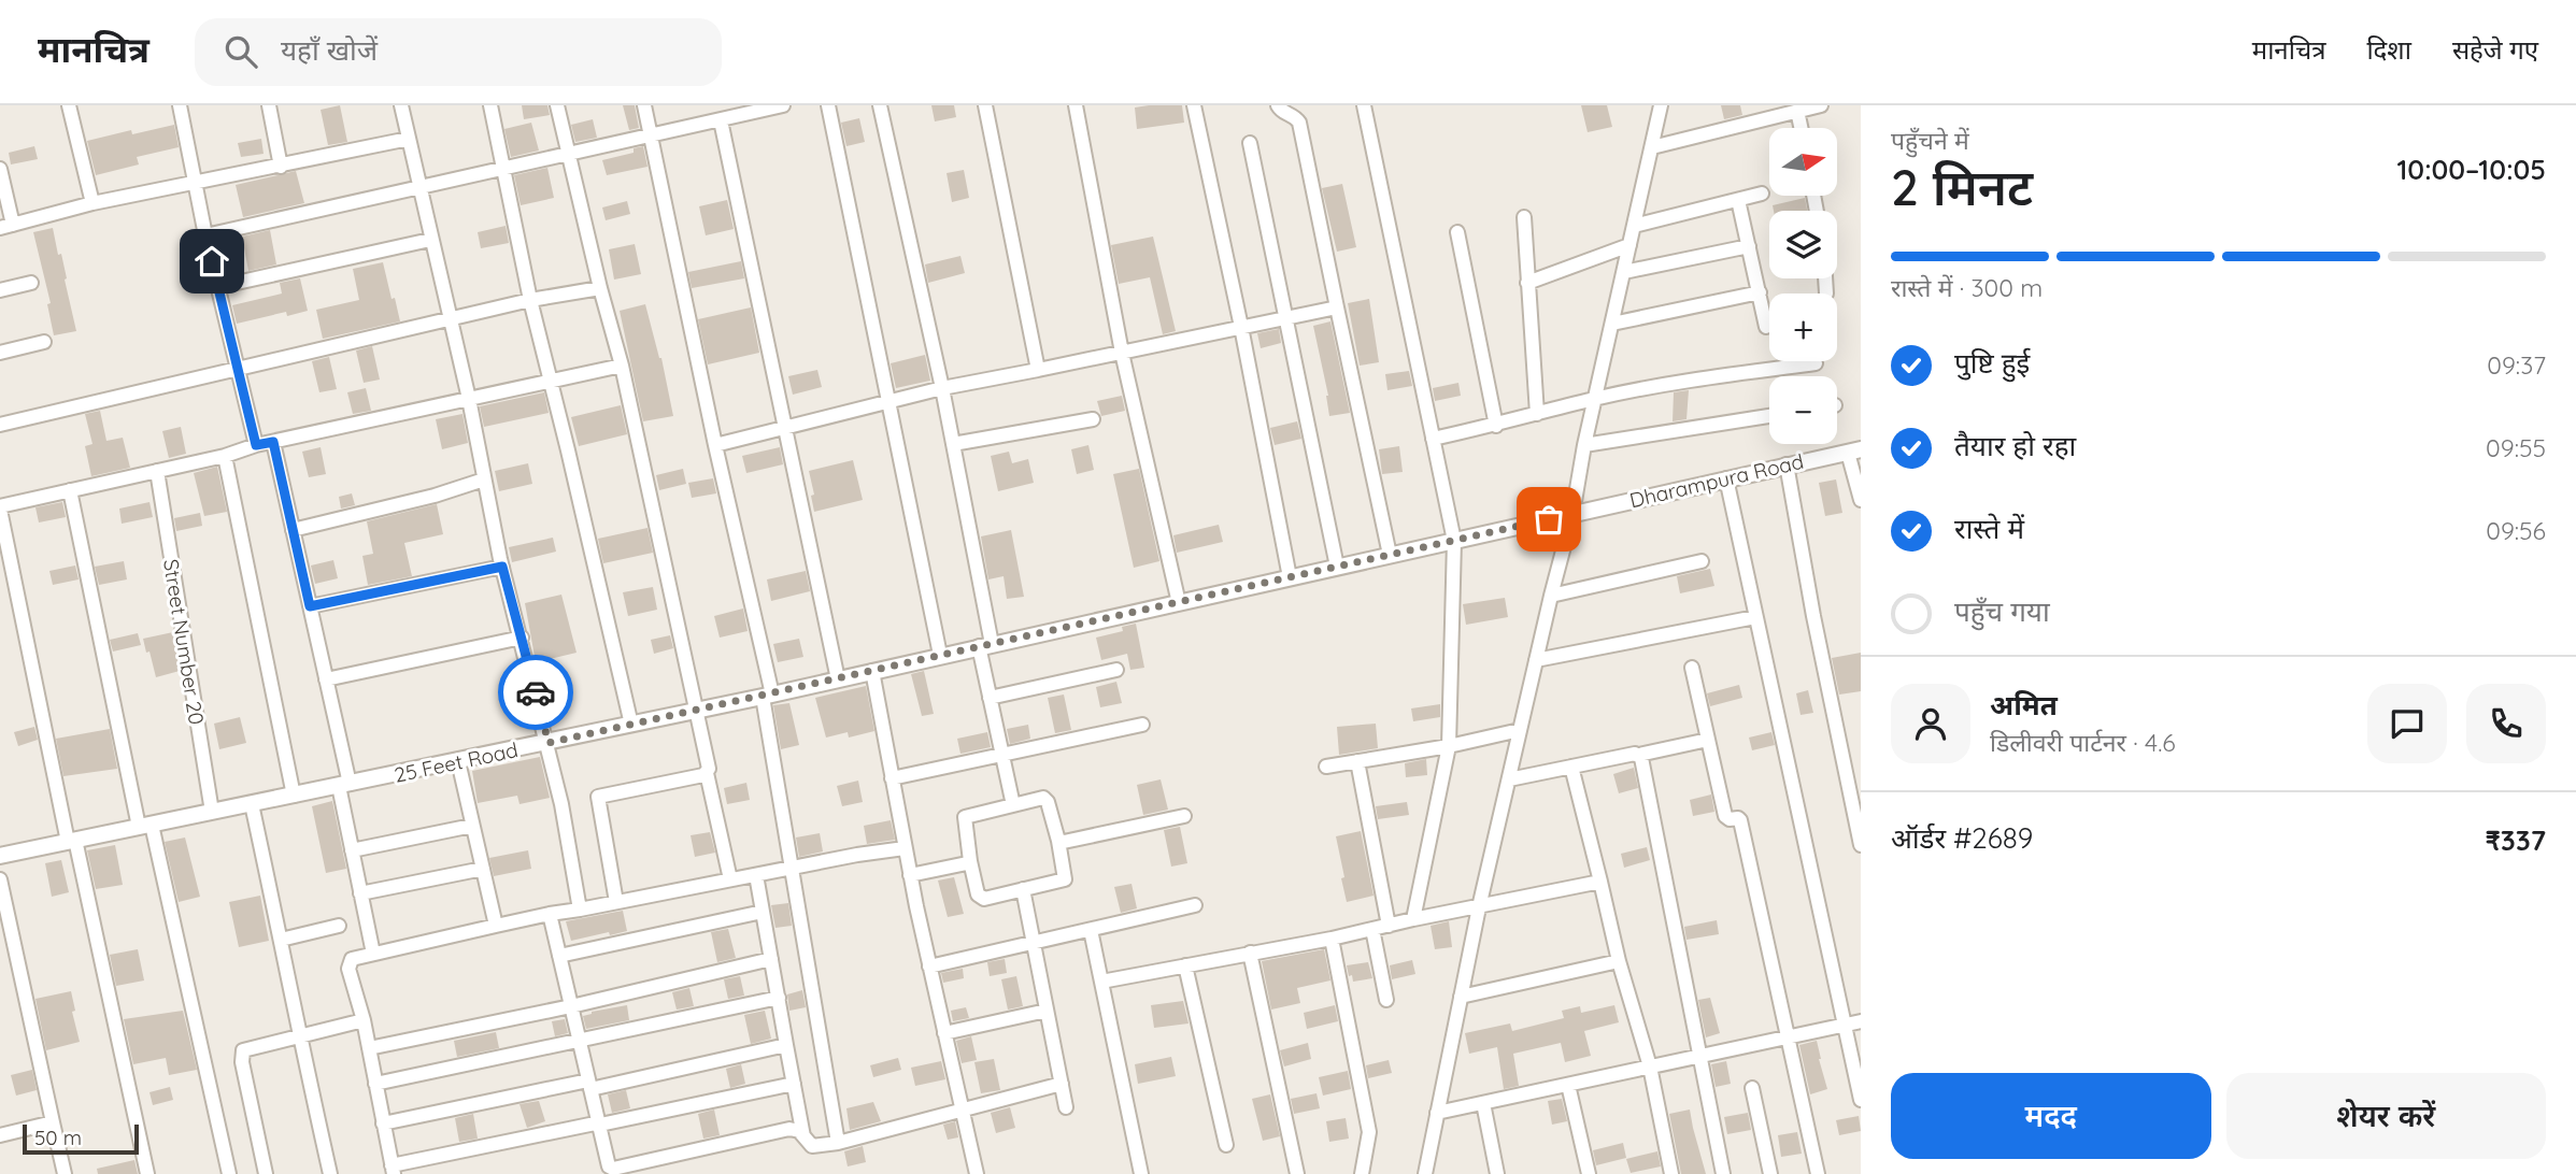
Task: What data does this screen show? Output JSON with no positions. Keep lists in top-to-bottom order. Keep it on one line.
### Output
{"streets":{"street":["Dharampura Road","Street Number 20","25 Feet Road"]},"crossings":[["Dharampura Road","25 Feet Road"],["Street Number 20","25 Feet Road"]],"scale_bar":"50 m","north":"right","page":{"header":"मानचित्र","search":"यहाँ खोजें","nav":["मानचित्र","दिशा","सहेजे गए"],"heading":["2 मिनट","पहुँचने में","10:00–10:05"],"panel":["अमित","डिलीवरी पार्टनर · 4.6","ऑर्डर #2689","₹337"],"map_buttons":["+","−"],"bar":"रास्ते में · 300 m","list":[["पुष्टि हुई","09:37"],["तैयार हो रहा","09:55"],["रास्ते में","09:56"],"पहुँच गया"],"buttons":["मदद","शेयर करें"],"scale":"50 m"}}
